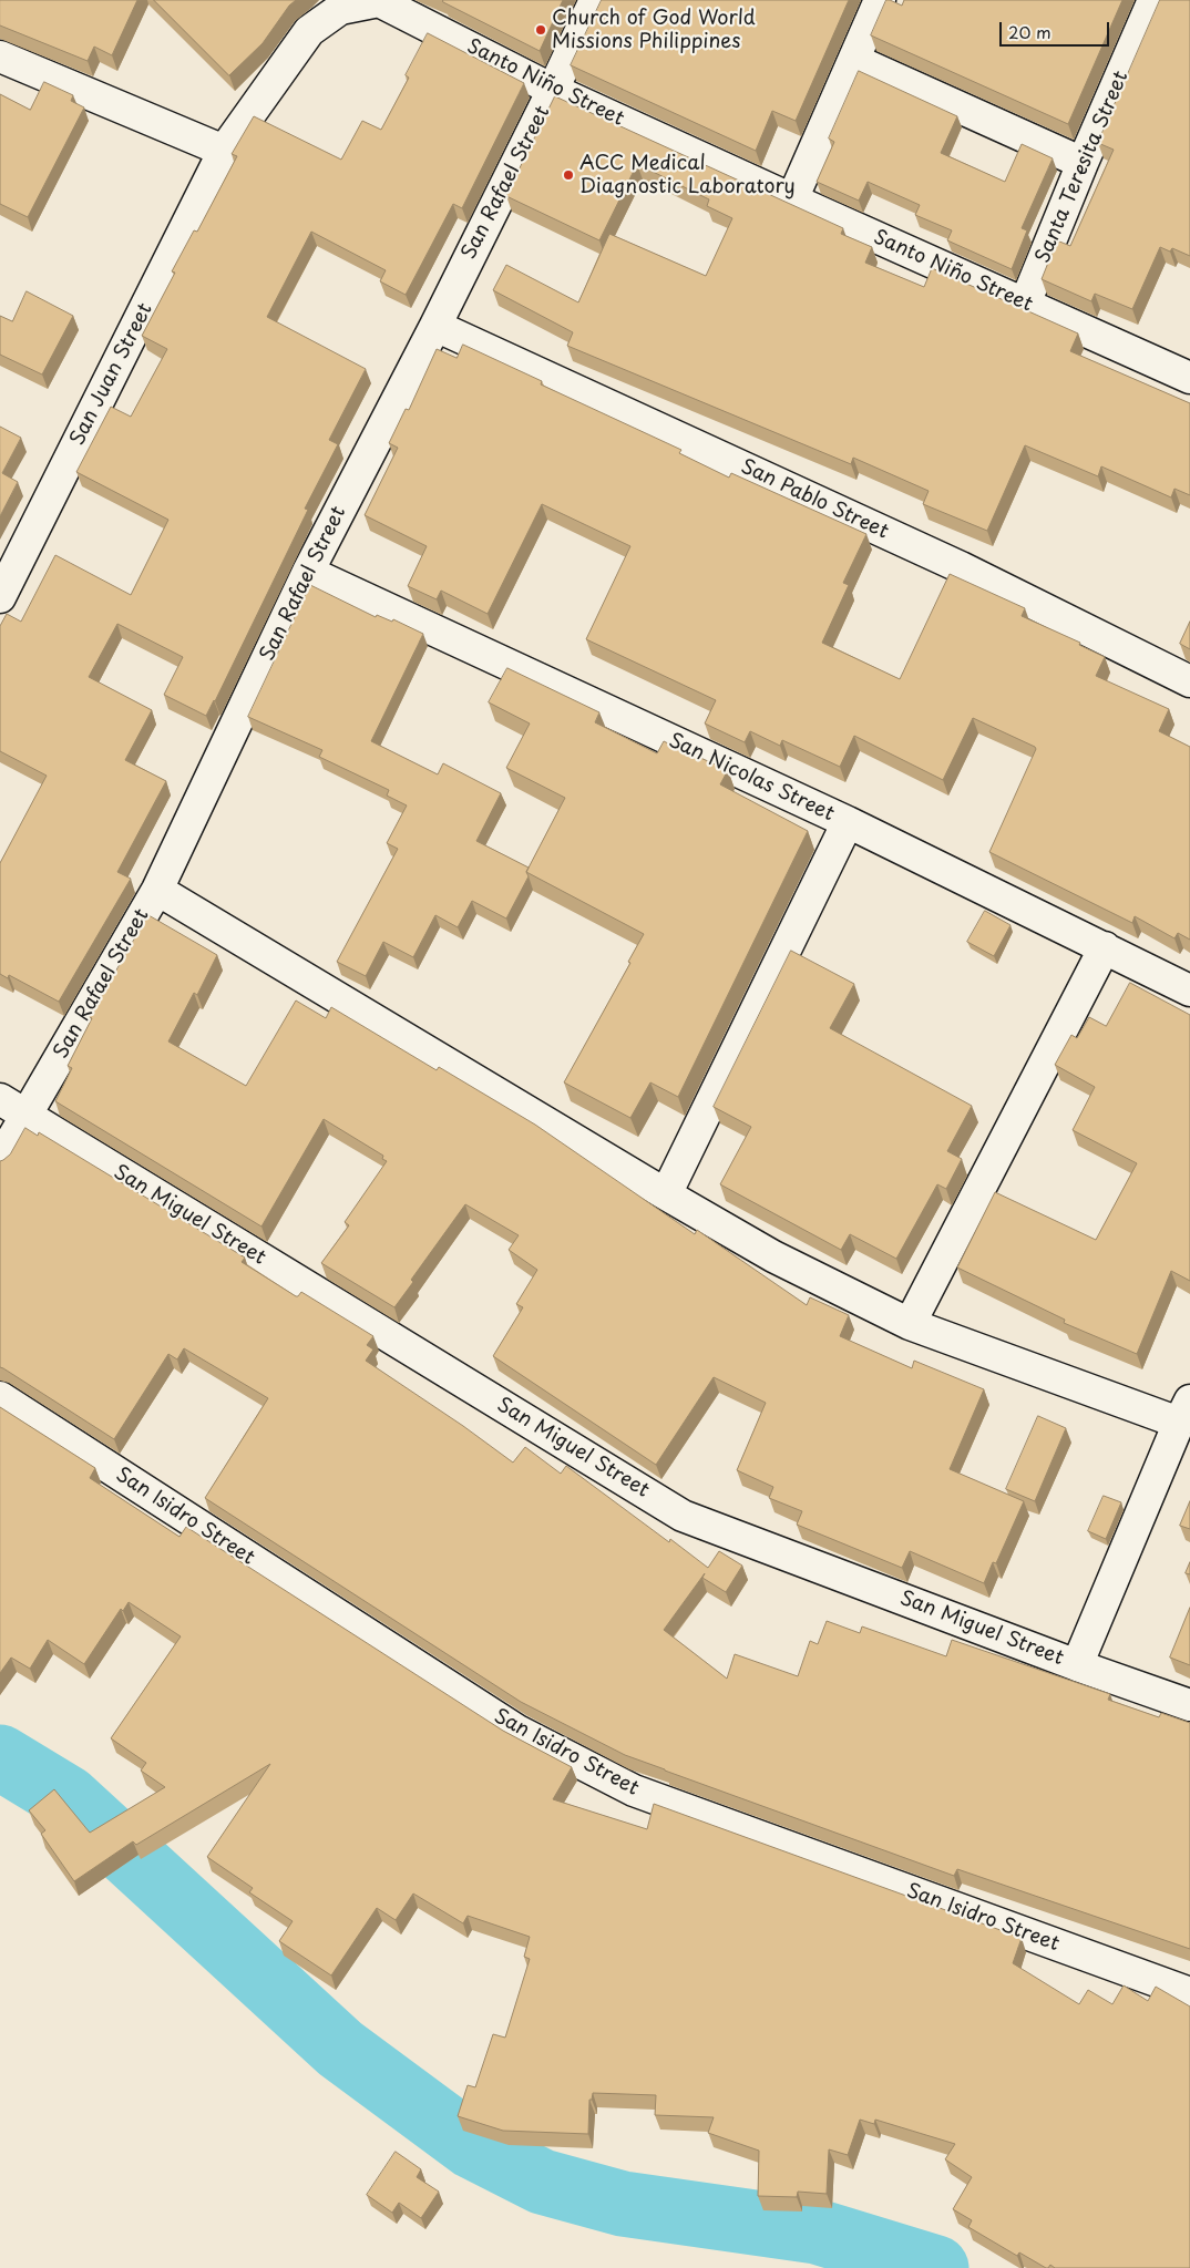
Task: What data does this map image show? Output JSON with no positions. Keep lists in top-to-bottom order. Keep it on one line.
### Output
{"streets":{"street":["Santo Niño Street","Santa Teresita Street","San Rafael Street","San Juan Street","San Pablo Street","San Nicolas Street","San Miguel Street","San Isidro Street"]},"crossings":[["Santo Niño Street","Santa Teresita Street"],["Santo Niño Street","San Rafael Street"],["Santo Niño Street","San Juan Street"],["San Rafael Street","San Pablo Street"],["San Rafael Street","San Nicolas Street"],["San Rafael Street","San Miguel Street"]],"places":["Church of God World Missions Philippines","ACC Medical Diagnostic Laboratory"],"scale_bar":"20 m"}
